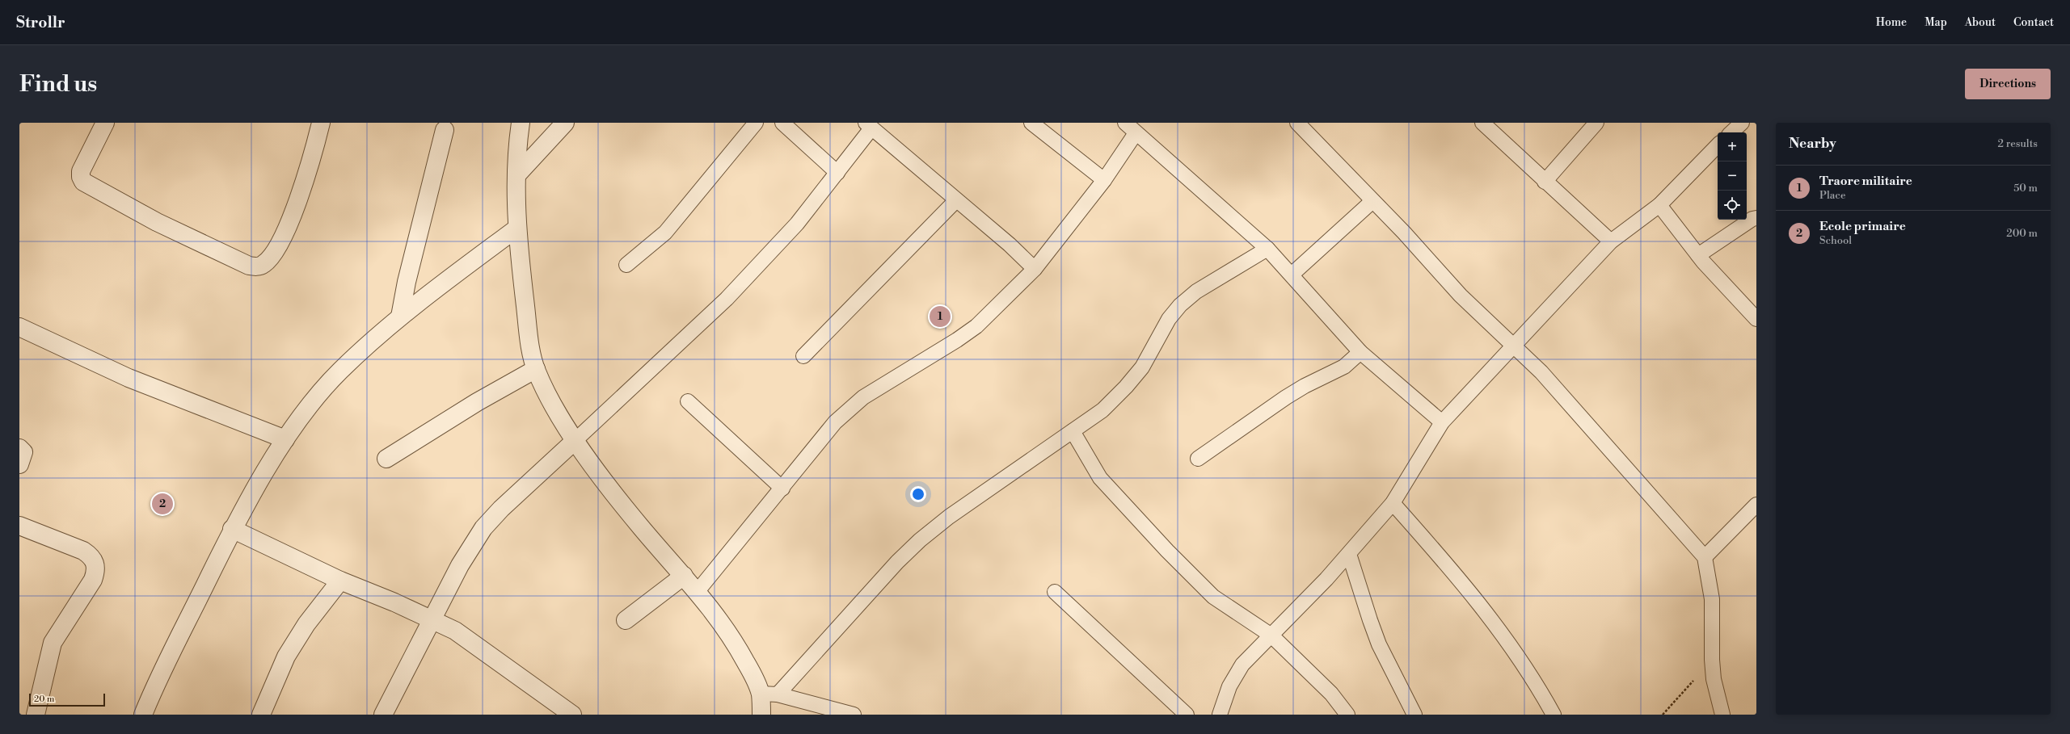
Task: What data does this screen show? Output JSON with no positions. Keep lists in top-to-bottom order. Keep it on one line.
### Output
{"scale_bar":"20 m","page":{"header":"Strollr","nav":["Home","Map","About","Contact"],"buttons":"Directions","title":"Find us","heading":["Nearby","2 results"],"map_buttons":["+","−"],"list":[{"mark":"1","name":"Traore militaire","note":"Place","value":"50 m"},{"mark":"2","name":"Ecole primaire","note":"School","value":"200 m"}],"pins":["1","2"],"scale":"20 m"}}
